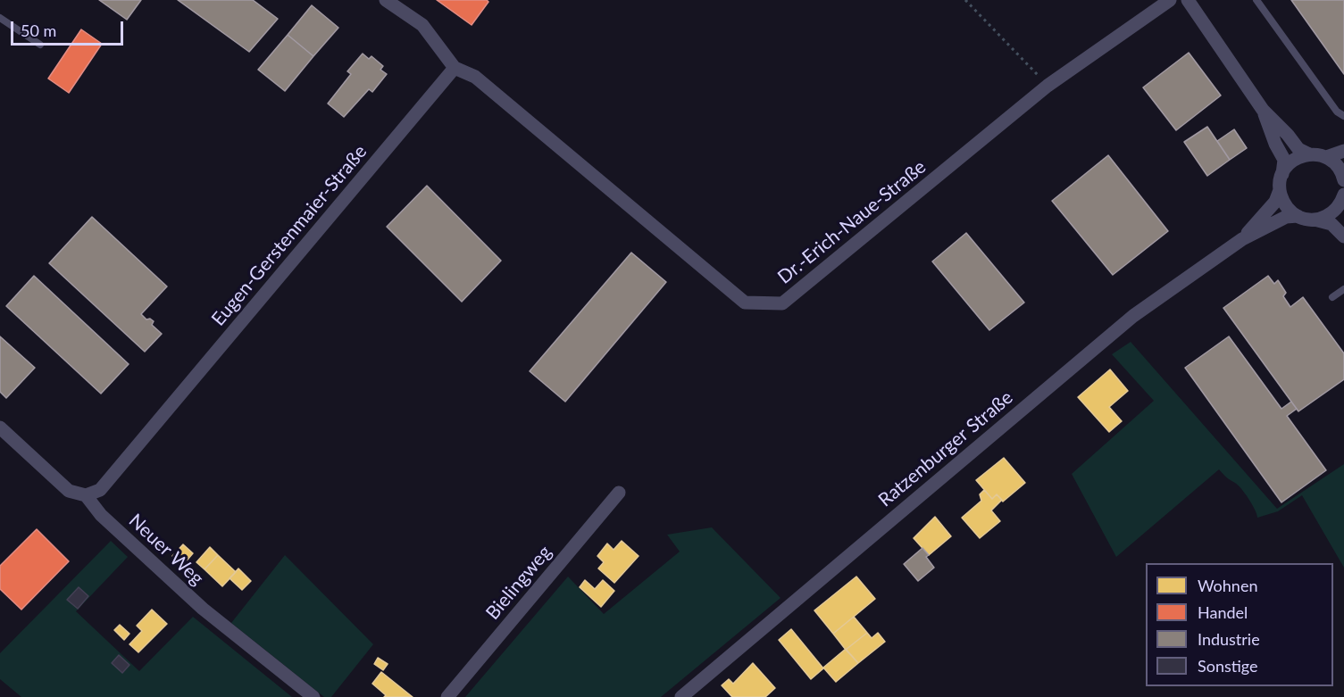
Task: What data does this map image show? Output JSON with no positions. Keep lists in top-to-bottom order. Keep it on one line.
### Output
{"streets":{"street":["Dr.-Erich-Naue-Straße","Eugen-Gerstenmaier-Straße","Ratzenburger Straße","Neuer Weg","Bielingweg"]},"crossings":[["Dr.-Erich-Naue-Straße","Eugen-Gerstenmaier-Straße"],["Eugen-Gerstenmaier-Straße","Neuer Weg"]],"legend":["Wohnen","Handel","Industrie","Sonstige"],"scale_bar":"50 m"}
